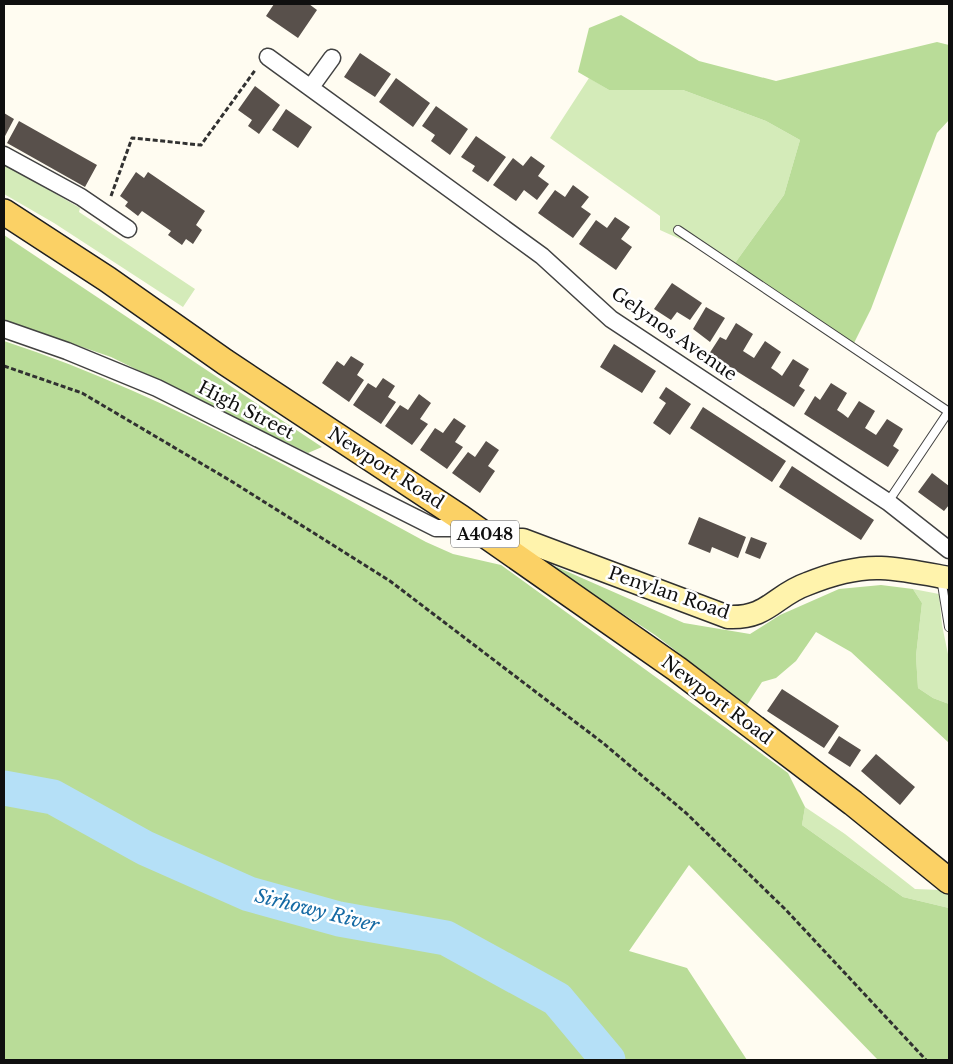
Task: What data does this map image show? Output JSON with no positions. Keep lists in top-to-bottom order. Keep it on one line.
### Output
{"streets":{"main road":["Newport Road","A4048","Penylan Road"],"street":["Gelynos Avenue","High Street"]},"crossings":[["High Street","Newport Road"],["Newport Road","Penylan Road"]],"water":["Sirhowy River"]}
